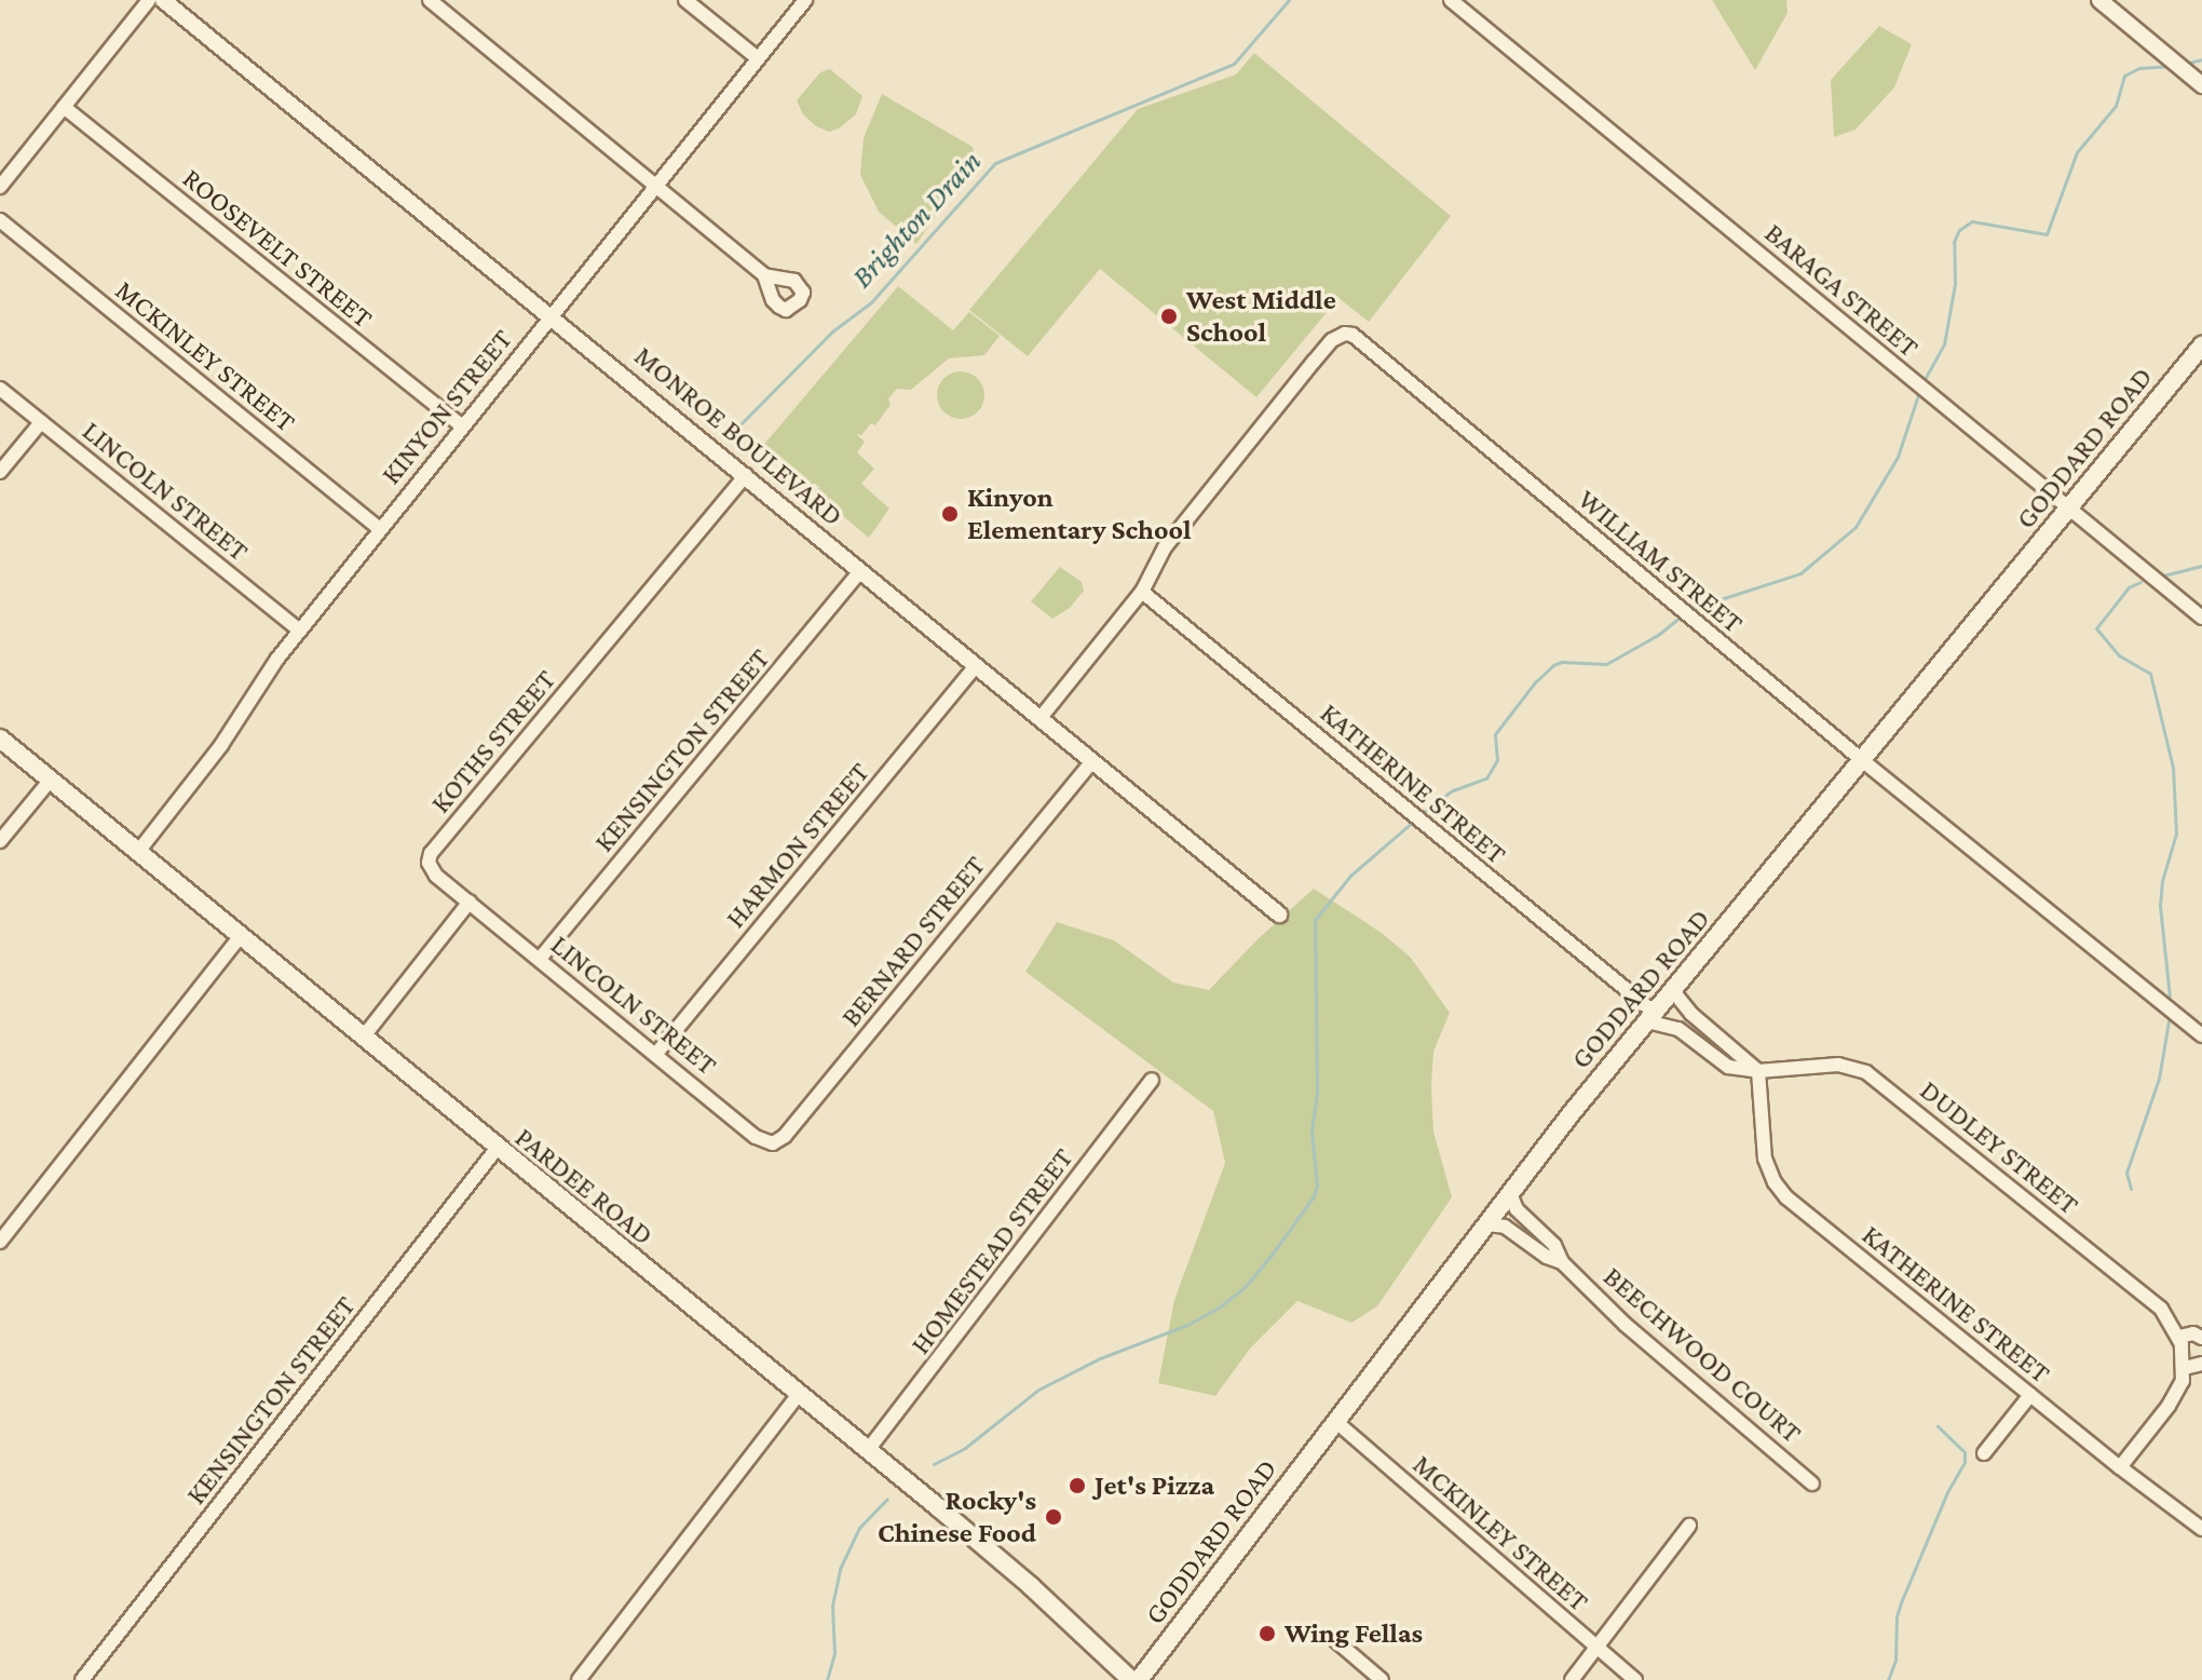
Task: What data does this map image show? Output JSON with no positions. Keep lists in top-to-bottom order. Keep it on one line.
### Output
{"streets":{"main road":["GODDARD ROAD","PARDEE ROAD"],"street":["ROOSEVELT STREET","BARAGA STREET","MCKINLEY STREET","KINYON STREET","MONROE BOULEVARD","LINCOLN STREET","WILLIAM STREET","KOTHS STREET","KENSINGTON STREET","KATHERINE STREET","HARMON STREET","BERNARD STREET","DUDLEY STREET","HOMESTEAD STREET","BEECHWOOD COURT"]},"crossings":[["ROOSEVELT STREET","KINYON STREET"],["BARAGA STREET","GODDARD ROAD"],["MCKINLEY STREET","KINYON STREET"],["MCKINLEY STREET","GODDARD ROAD"],["KINYON STREET","MONROE BOULEVARD"],["KINYON STREET","LINCOLN STREET"],["KINYON STREET","PARDEE ROAD"],["MONROE BOULEVARD","KOTHS STREET"],["MONROE BOULEVARD","KENSINGTON STREET"],["MONROE BOULEVARD","HARMON STREET"],["MONROE BOULEVARD","BERNARD STREET"],["GODDARD ROAD","WILLIAM STREET"],["GODDARD ROAD","KATHERINE STREET"],["GODDARD ROAD","BEECHWOOD COURT"],["LINCOLN STREET","KOTHS STREET"],["LINCOLN STREET","KENSINGTON STREET"],["LINCOLN STREET","HARMON STREET"],["LINCOLN STREET","BERNARD STREET"],["WILLIAM STREET","KATHERINE STREET"],["KENSINGTON STREET","PARDEE ROAD"],["KATHERINE STREET","DUDLEY STREET"],["PARDEE ROAD","HOMESTEAD STREET"]],"water":["Brighton Drain"],"places":["West Middle School","Kinyon Elementary School","Jet's Pizza","Rocky's Chinese Food","Wing Fellas"]}
